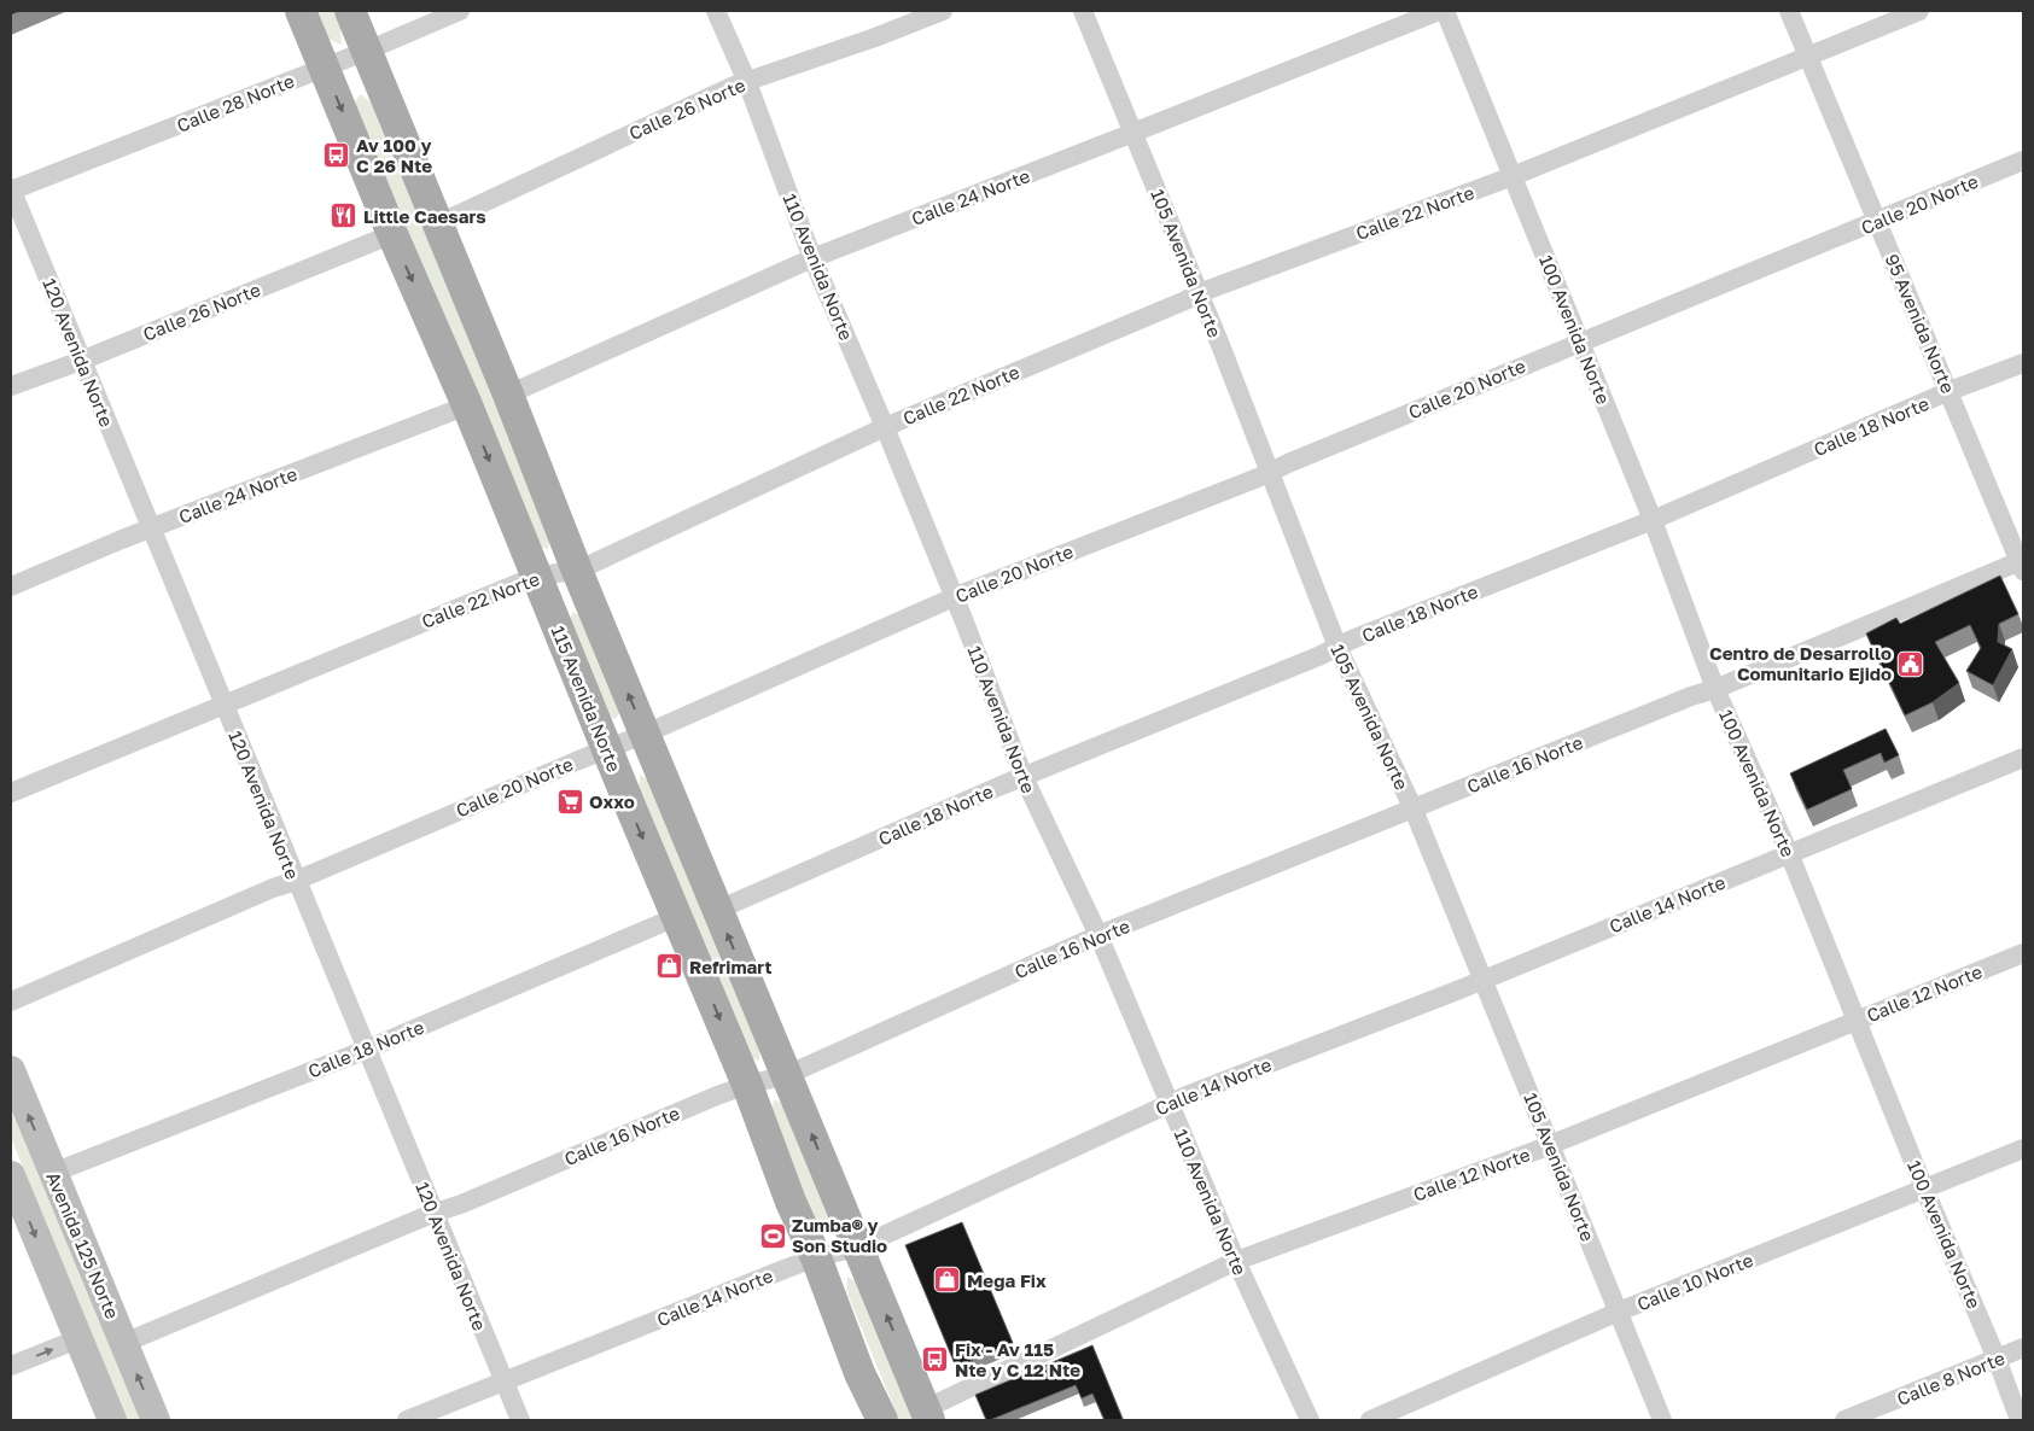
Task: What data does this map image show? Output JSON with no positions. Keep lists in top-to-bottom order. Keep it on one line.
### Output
{"streets":{"main road":["115 Avenida Norte","Avenida 125 Norte"],"street":["Calle 28 Norte","Calle 26 Norte","Calle 24 Norte","Calle 20 Norte","Calle 22 Norte","105 Avenida Norte","110 Avenida Norte","95 Avenida Norte","100 Avenida Norte","120 Avenida Norte","Calle 18 Norte","Calle 16 Norte","Calle 14 Norte","Calle 12 Norte","Calle 10 Norte","Calle 8 Norte"]},"crossings":[["Calle 28 Norte","120 Avenida Norte"],["Calle 28 Norte","115 Avenida Norte"],["Calle 26 Norte","110 Avenida Norte"],["Calle 26 Norte","120 Avenida Norte"],["Calle 26 Norte","115 Avenida Norte"],["Calle 24 Norte","105 Avenida Norte"],["Calle 24 Norte","110 Avenida Norte"],["Calle 24 Norte","120 Avenida Norte"],["Calle 24 Norte","115 Avenida Norte"],["Calle 20 Norte","105 Avenida Norte"],["Calle 20 Norte","110 Avenida Norte"],["Calle 20 Norte","95 Avenida Norte"],["Calle 20 Norte","100 Avenida Norte"],["Calle 20 Norte","120 Avenida Norte"],["Calle 20 Norte","115 Avenida Norte"],["Calle 22 Norte","105 Avenida Norte"],["Calle 22 Norte","110 Avenida Norte"],["Calle 22 Norte","95 Avenida Norte"],["Calle 22 Norte","100 Avenida Norte"],["Calle 22 Norte","120 Avenida Norte"],["Calle 22 Norte","115 Avenida Norte"],["105 Avenida Norte","Calle 18 Norte"],["105 Avenida Norte","Calle 16 Norte"],["105 Avenida Norte","Calle 14 Norte"],["105 Avenida Norte","Calle 12 Norte"],["105 Avenida Norte","Calle 10 Norte"],["110 Avenida Norte","Calle 18 Norte"],["110 Avenida Norte","Calle 16 Norte"],["110 Avenida Norte","Calle 14 Norte"],["110 Avenida Norte","Calle 12 Norte"],["95 Avenida Norte","Calle 18 Norte"],["95 Avenida Norte","Calle 16 Norte"],["100 Avenida Norte","Calle 18 Norte"],["100 Avenida Norte","Calle 16 Norte"],["100 Avenida Norte","Calle 14 Norte"],["100 Avenida Norte","Calle 12 Norte"],["100 Avenida Norte","Calle 10 Norte"],["100 Avenida Norte","Calle 8 Norte"],["120 Avenida Norte","Calle 18 Norte"],["120 Avenida Norte","Calle 16 Norte"],["120 Avenida Norte","Calle 14 Norte"],["Calle 18 Norte","115 Avenida Norte"],["Calle 18 Norte","Avenida 125 Norte"],["115 Avenida Norte","Calle 16 Norte"],["115 Avenida Norte","Calle 14 Norte"],["Calle 16 Norte","Avenida 125 Norte"]],"places":{"bus stop":["Av 100 y C 26 Nte","Fix - Av 115 Nte y C 12 Nte"],"restaurant":["Little Caesars"],"public building":["Centro de Desarrollo Comunitario Ejido"],"supermarket":["Oxxo"],"shop":["Refrimart","Mega Fix"],"sports":["Zumba® y Son Studio"]}}
